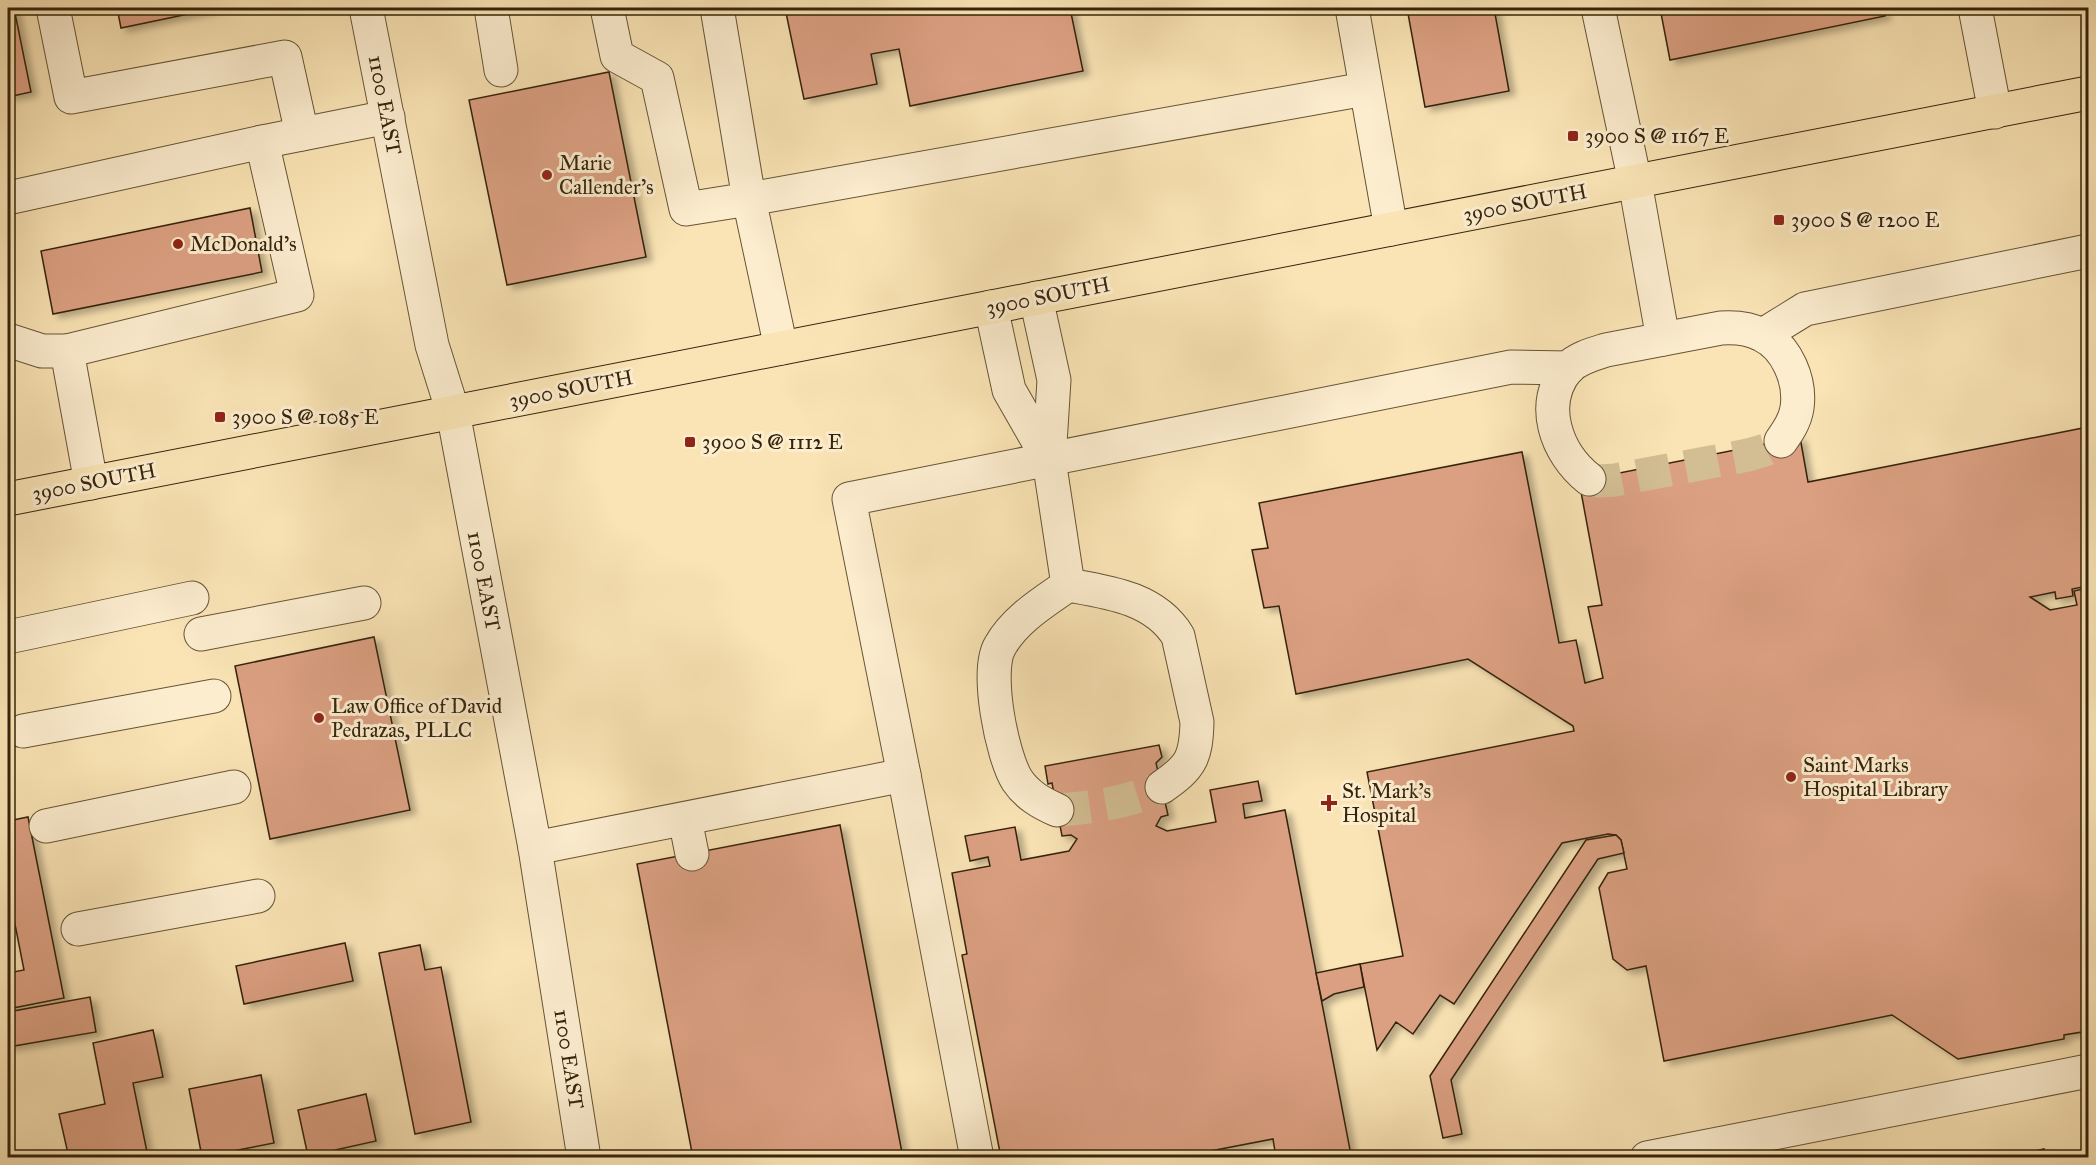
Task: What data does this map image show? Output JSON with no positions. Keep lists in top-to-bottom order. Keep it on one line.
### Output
{"streets":{"main road":["3900 SOUTH"],"street":["1100 EAST"]},"crossings":[["1100 EAST","3900 SOUTH"]],"places":{"transit":["3900 S @ 1167 E","3900 S @ 1200 E","3900 S @ 1085 E","3900 S @ 1112 E"],"other":["Marie Callender's","McDonald's","Law Office of David Pedrazas, PLLC","Saint Marks Hospital Library"],"health":["St. Mark's Hospital"]}}
